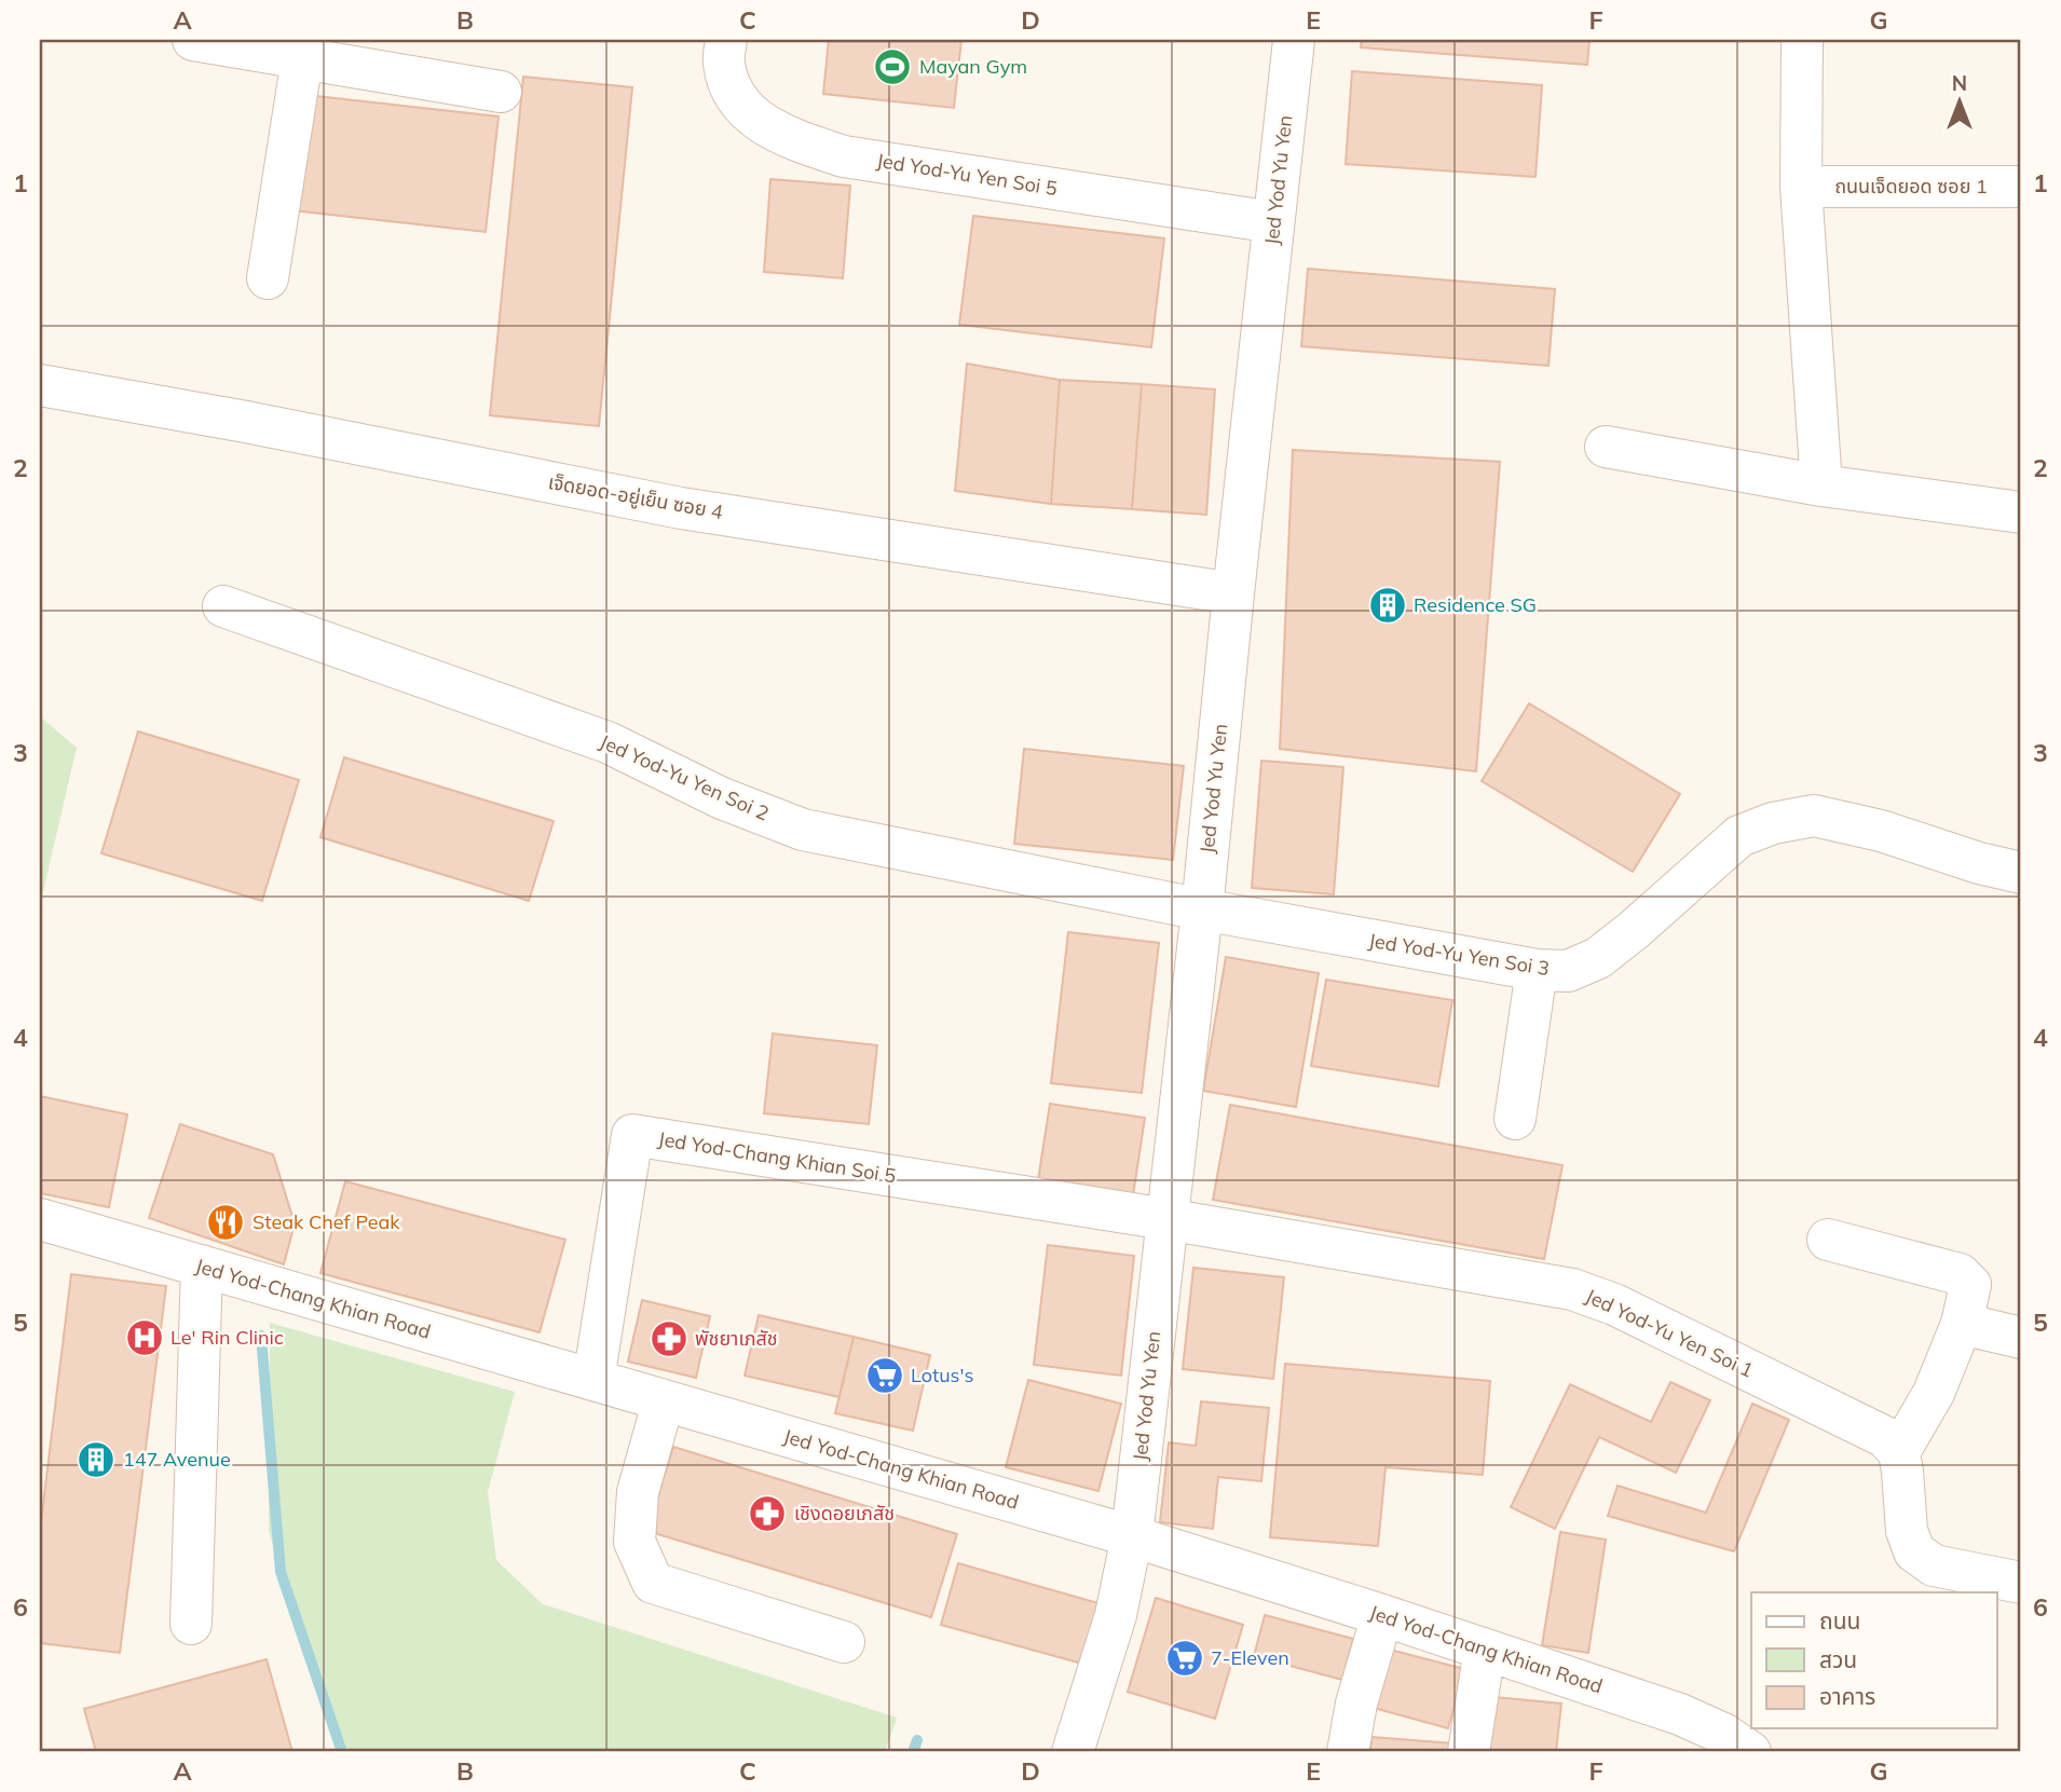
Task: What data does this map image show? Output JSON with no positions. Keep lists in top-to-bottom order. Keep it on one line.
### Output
{"streets":{"street":["Jed Yod-Yu Yen Soi 5","Jed Yod Yu Yen","ถนนเจ็ดยอด ซอย 1","เจ็ดยอด-อยู่เย็น ซอย 4","Jed Yod-Yu Yen Soi 2","Jed Yod-Yu Yen Soi 3","Jed Yod-Chang Khian Soi 5","Jed Yod-Chang Khian Road","Jed Yod-Yu Yen Soi 1"]},"crossings":[["Jed Yod-Yu Yen Soi 5","Jed Yod Yu Yen"],["Jed Yod Yu Yen","เจ็ดยอด-อยู่เย็น ซอย 4"],["Jed Yod Yu Yen","Jed Yod-Yu Yen Soi 2"],["Jed Yod Yu Yen","Jed Yod-Yu Yen Soi 3"],["Jed Yod Yu Yen","Jed Yod-Chang Khian Soi 5"],["Jed Yod Yu Yen","Jed Yod-Chang Khian Road"],["Jed Yod Yu Yen","Jed Yod-Yu Yen Soi 1"],["Jed Yod-Yu Yen Soi 2","Jed Yod-Yu Yen Soi 3"],["Jed Yod-Chang Khian Soi 5","Jed Yod-Chang Khian Road"],["Jed Yod-Chang Khian Soi 5","Jed Yod-Yu Yen Soi 1"]],"places":{"sports":["Mayan Gym"],"building":["Residence SG","147 Avenue"],"restaurant":["Steak Chef Peak"],"hospital":["Le' Rin Clinic"],"pharmacy":["พัชยาเภสัช","เชิงดอยเภสัช"],"supermarket":["Lotus's","7-Eleven"]},"legend":["ถนน","สวน","อาคาร"],"north":"top","grid":{"columns":["A","B","C","D","E","F","G"],"rows":["1","2","3","4","5","6"]}}
